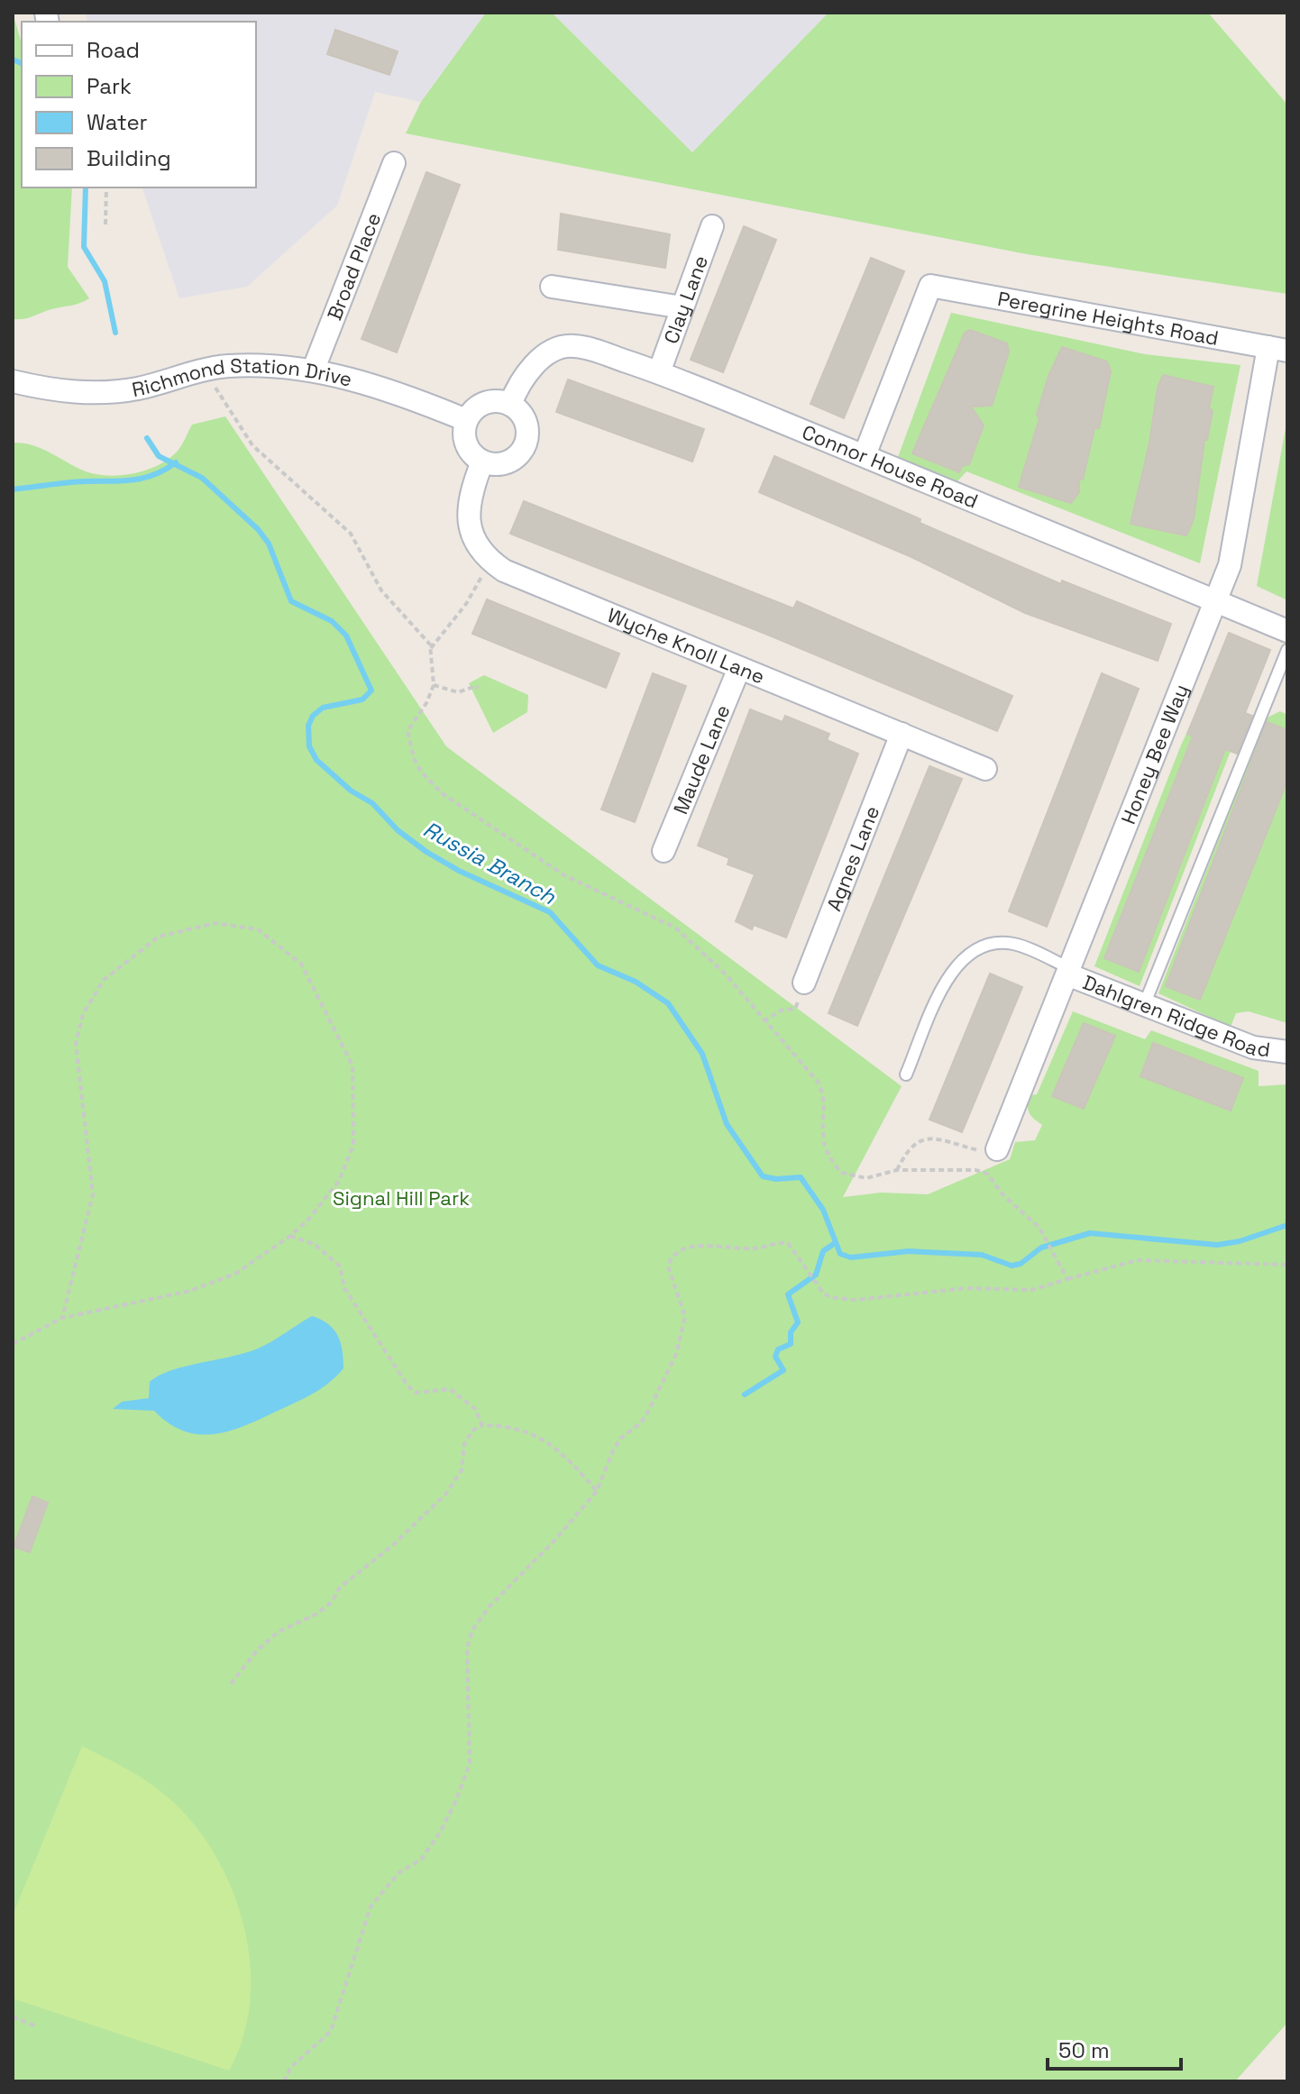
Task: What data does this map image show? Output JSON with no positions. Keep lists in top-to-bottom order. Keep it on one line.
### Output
{"streets":{"street":["Broad Place","Clay Lane","Peregrine Heights Road","Richmond Station Drive","Connor House Road","Wyche Knoll Lane","Honey Bee Way","Maude Lane","Agnes Lane","Dahlgren Ridge Road"]},"crossings":[["Broad Place","Richmond Station Drive"],["Clay Lane","Connor House Road"],["Peregrine Heights Road","Connor House Road"],["Peregrine Heights Road","Honey Bee Way"],["Richmond Station Drive","Connor House Road"],["Connor House Road","Honey Bee Way"],["Wyche Knoll Lane","Maude Lane"],["Wyche Knoll Lane","Agnes Lane"],["Honey Bee Way","Dahlgren Ridge Road"]],"water":["Russia Branch"],"parks":["Signal Hill Park"],"legend":["Road","Park","Water","Building"],"scale_bar":"50 m"}
